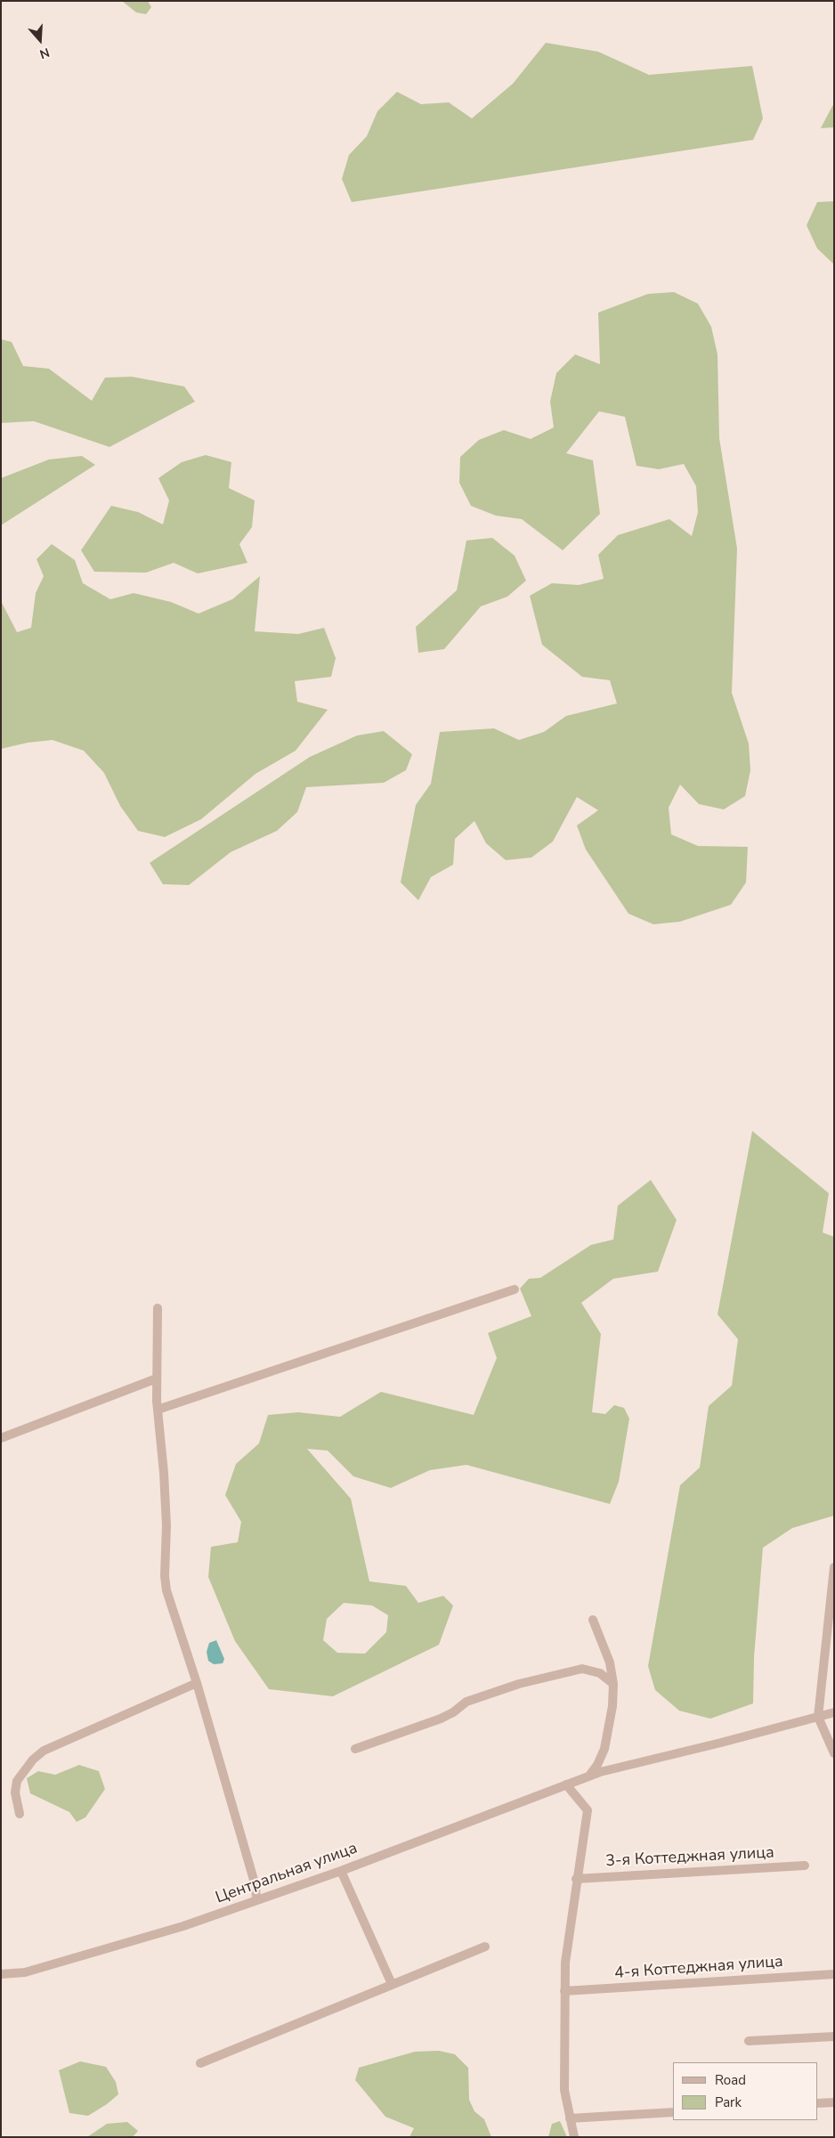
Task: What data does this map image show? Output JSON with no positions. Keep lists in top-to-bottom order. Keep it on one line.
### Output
{"streets":{"street":["3-я Коттеджная улица","Центральная улица","4-я Коттеджная улица"]},"legend":["Road","Park"],"north":"bottom"}
